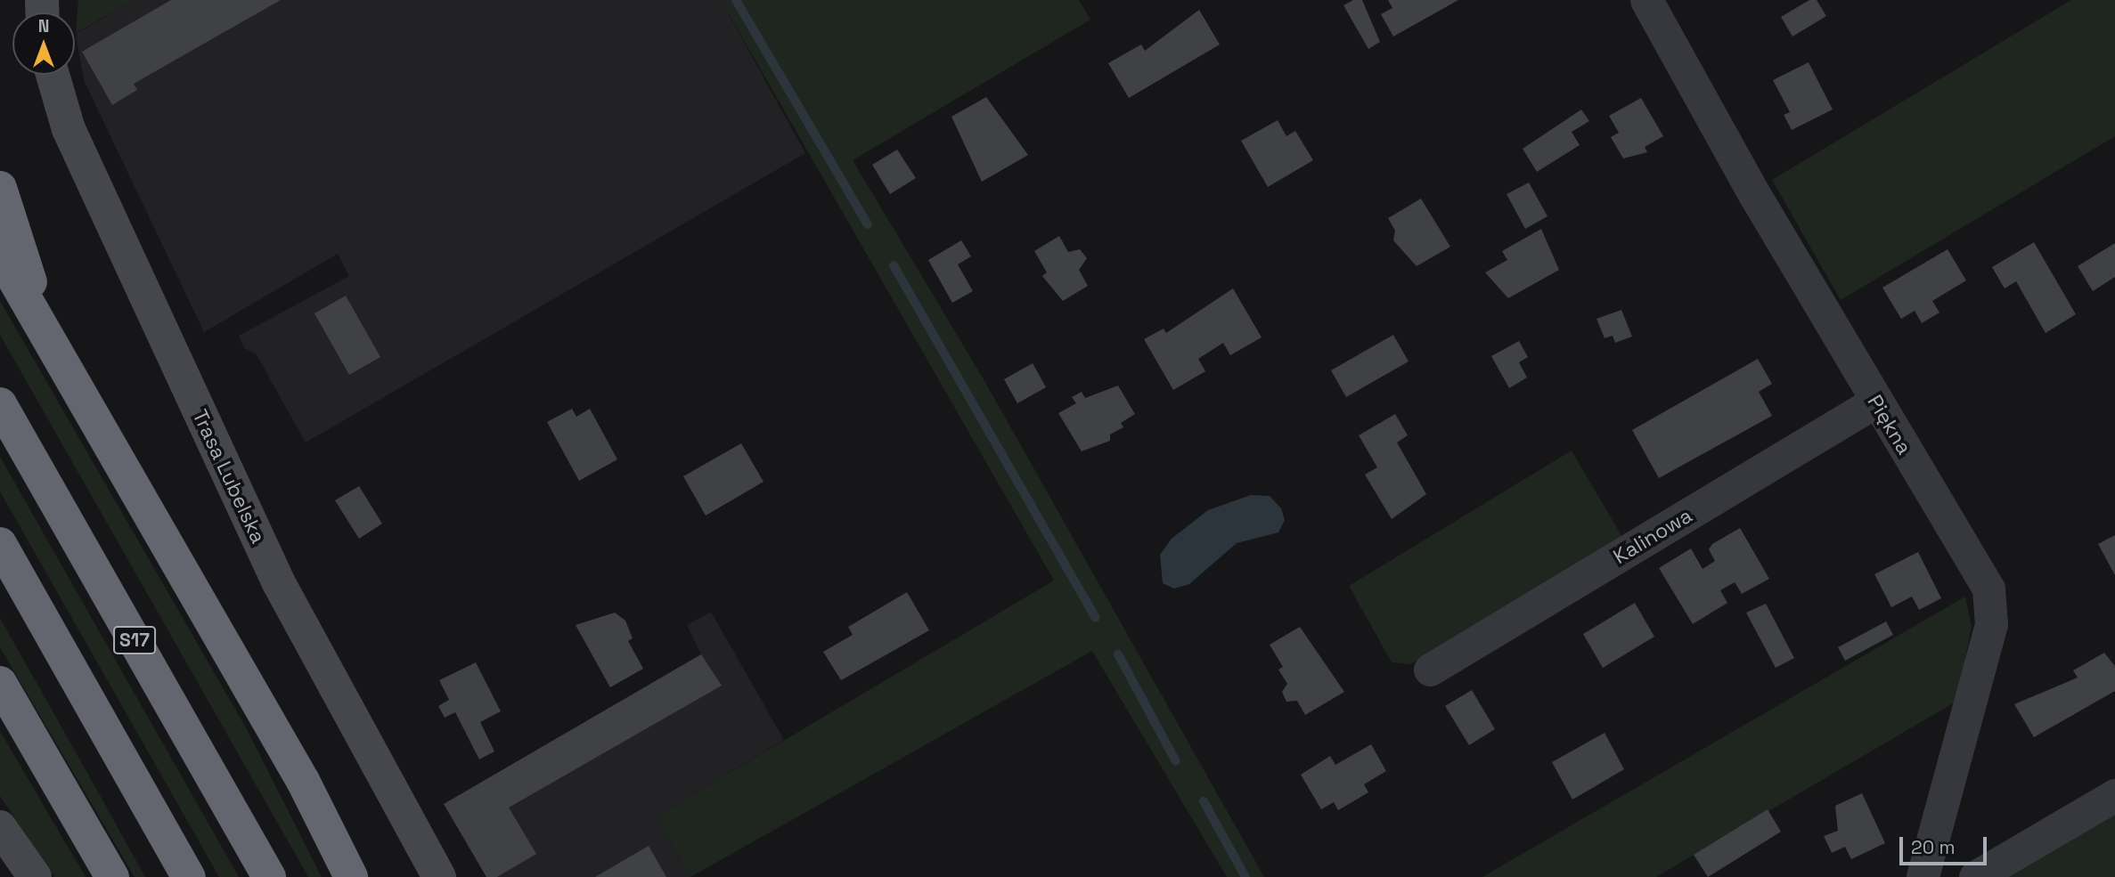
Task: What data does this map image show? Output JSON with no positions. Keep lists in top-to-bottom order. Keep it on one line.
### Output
{"streets":{"highway":["S17"],"street":["Piękna","Trasa Lubelska","Kalinowa"]},"crossings":[["Piękna","Kalinowa"]],"scale_bar":"20 m","north":"top"}
